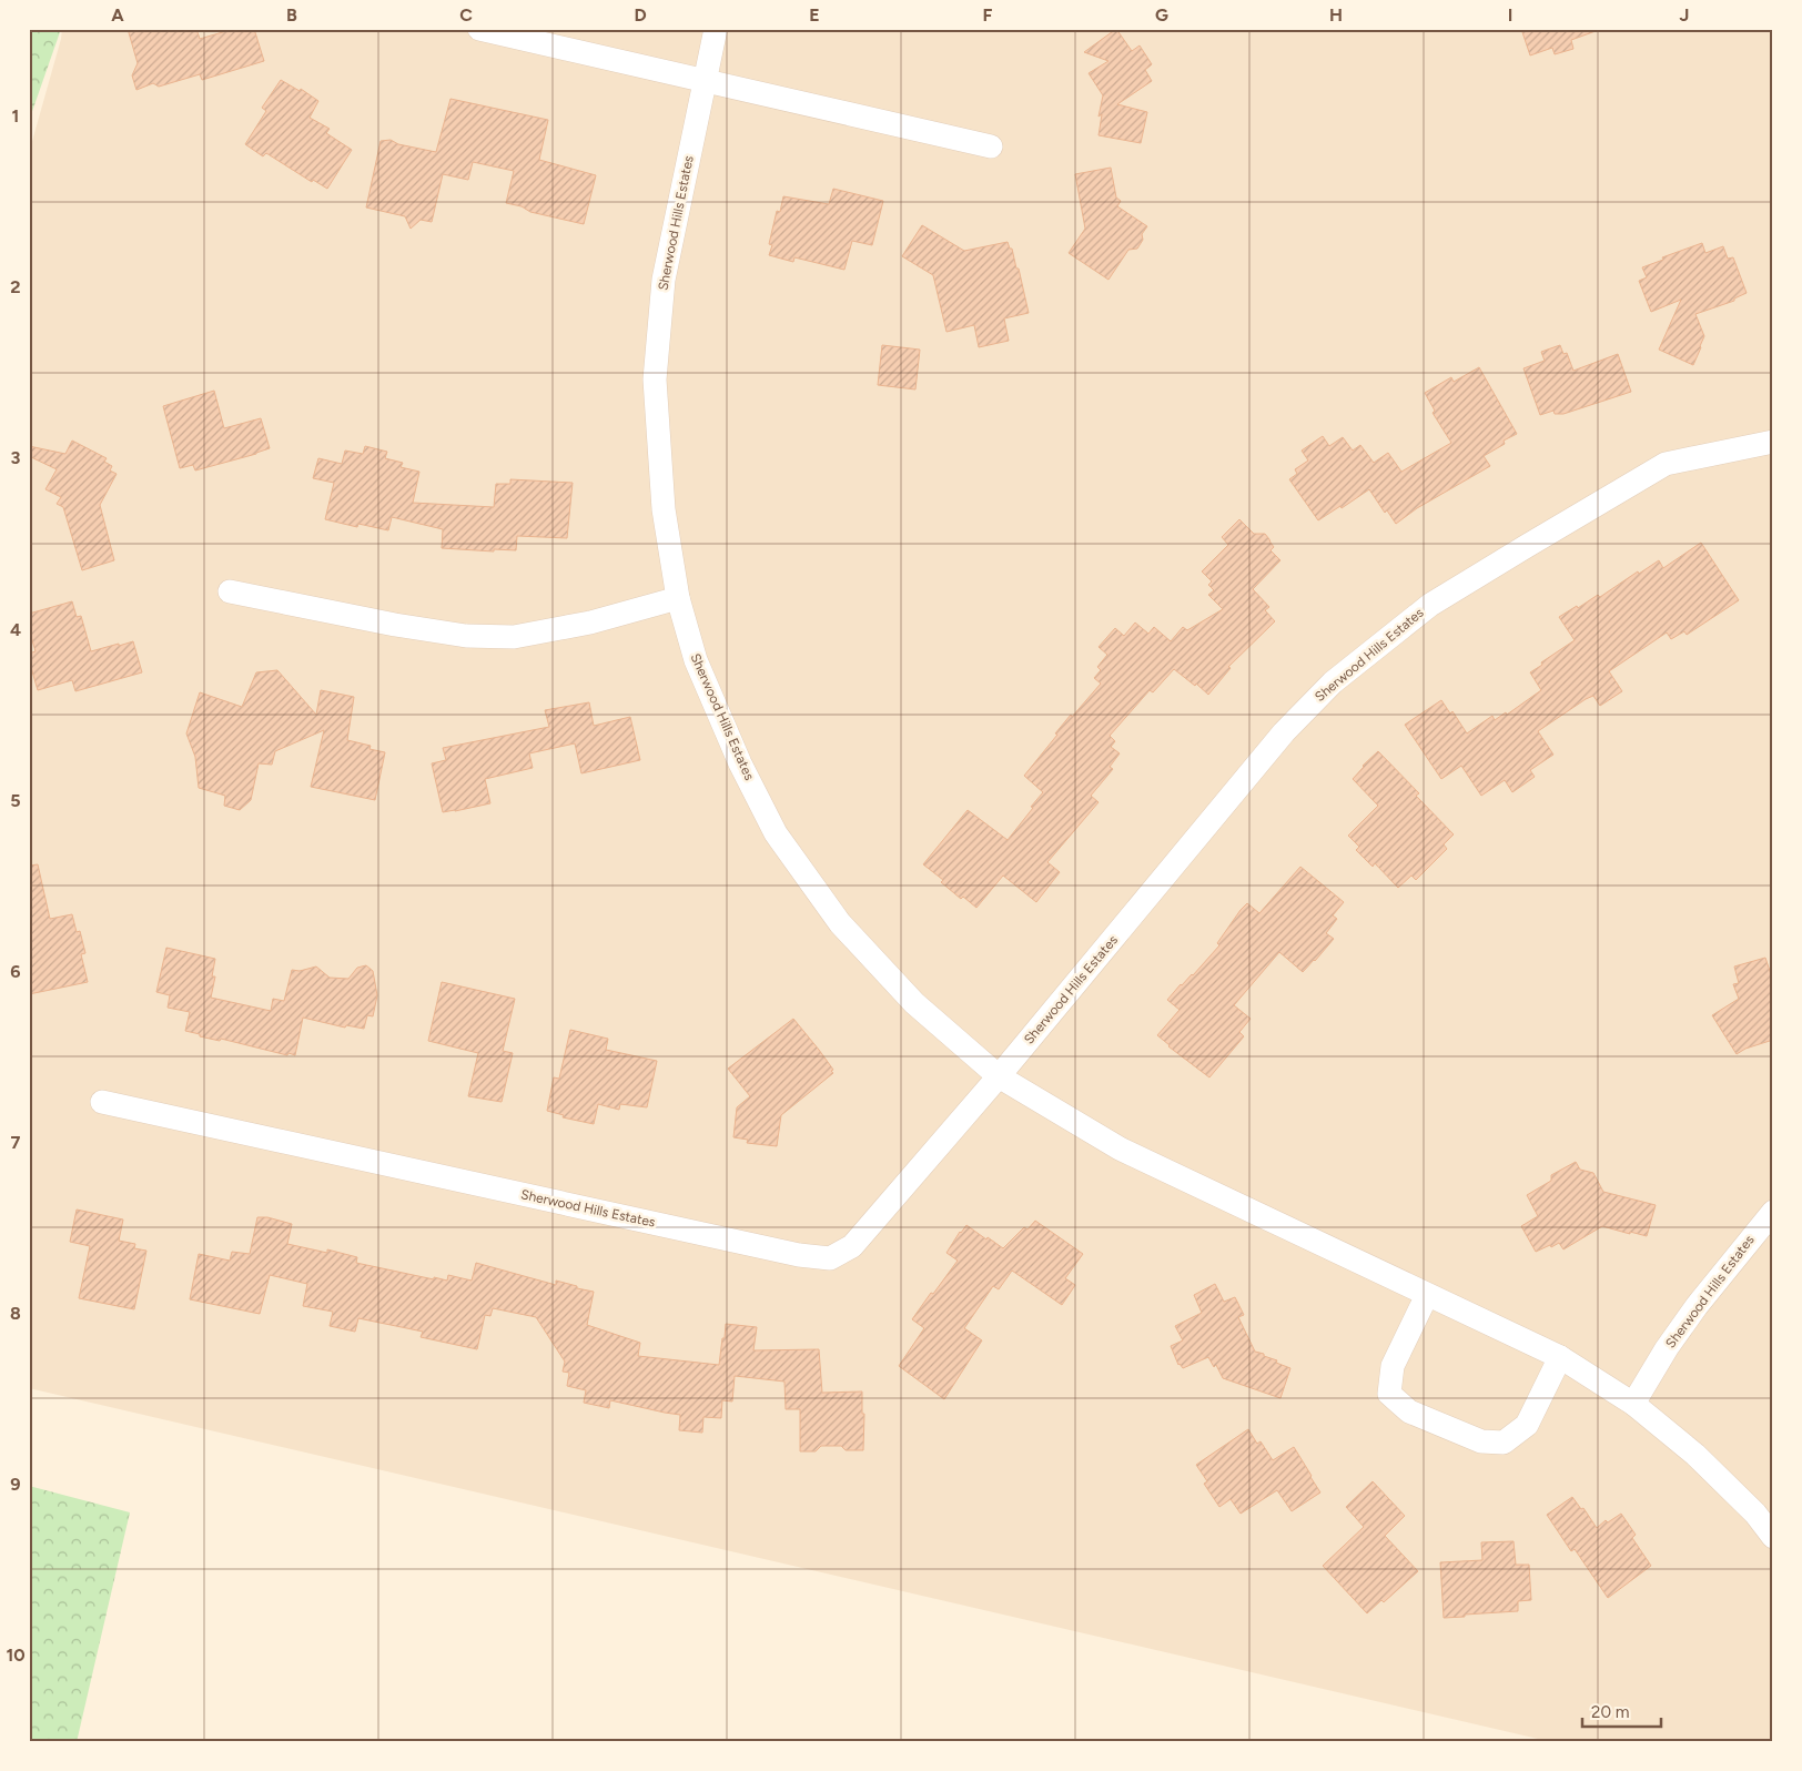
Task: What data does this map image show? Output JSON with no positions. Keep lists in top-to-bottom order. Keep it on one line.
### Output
{"streets":{"street":["Sherwood Hills Estates"]},"scale_bar":"20 m","grid":{"columns":["A","B","C","D","E","F","G","H","I","J"],"rows":["1","2","3","4","5","6","7","8","9","10"]}}
